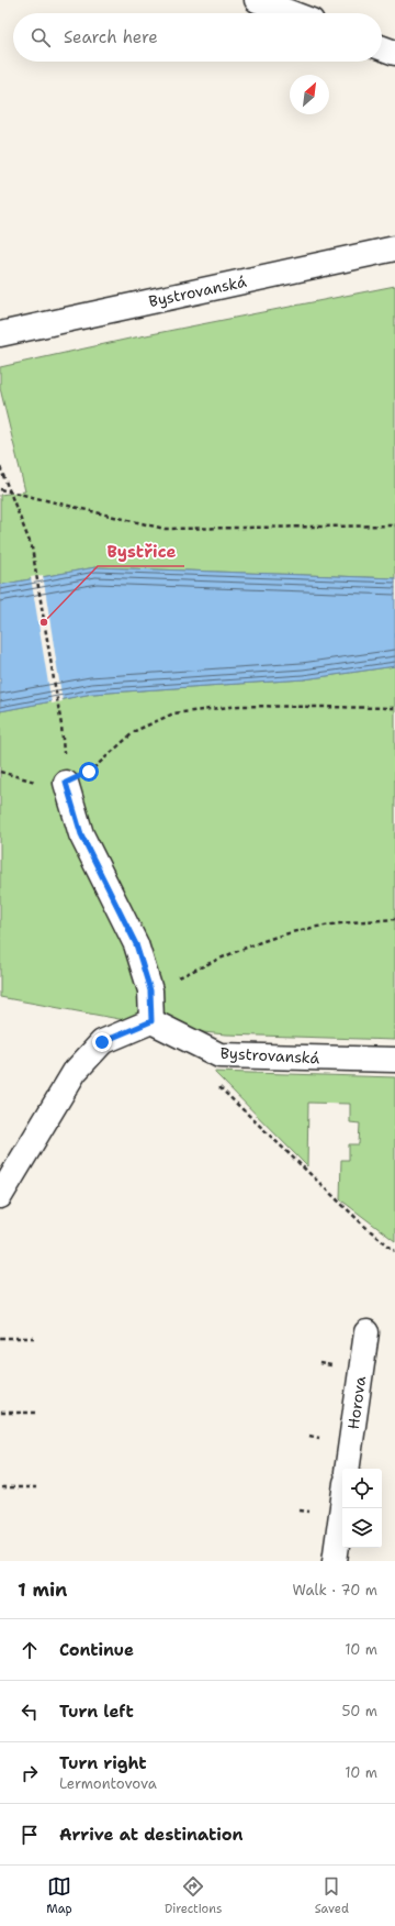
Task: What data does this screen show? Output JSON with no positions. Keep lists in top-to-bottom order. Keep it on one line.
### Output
{"streets":{"street":["Bystrovanská","Horova"]},"places":["Bystřice"],"north":"top right","page":{"search":"Search here","heading":["1 min","Walk · 70 m"],"list":[["Continue","10 m"],["Turn left","50 m"],["Turn right","Lermontovova","10 m"],"Arrive at destination"],"nav":["Map","Directions","Saved"]}}
